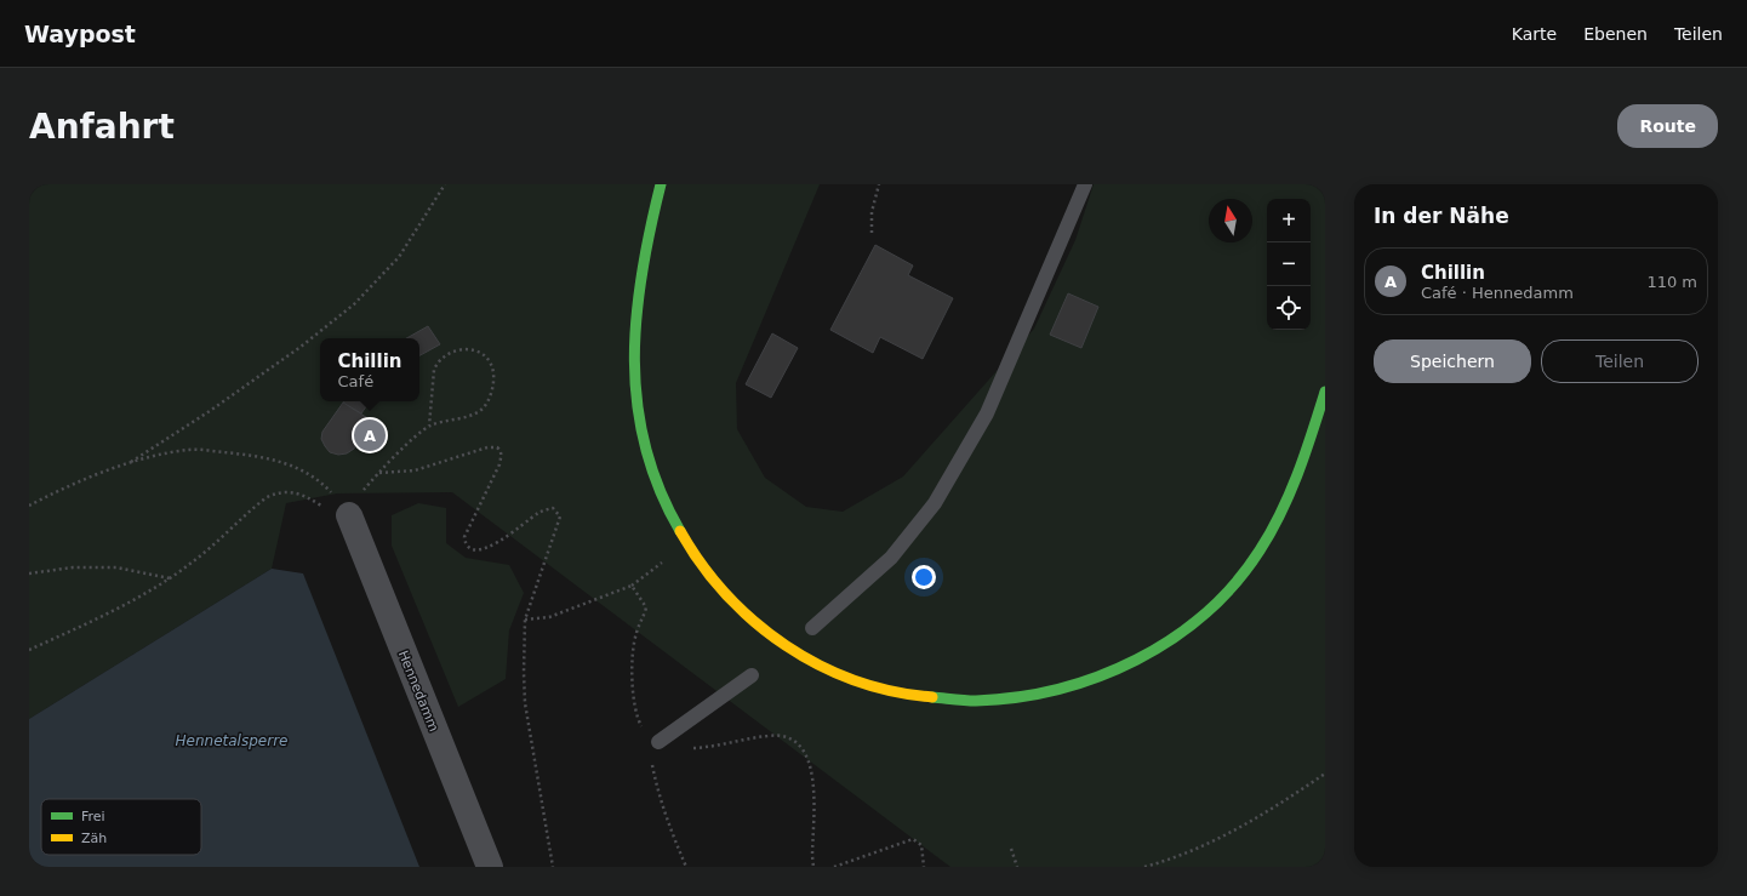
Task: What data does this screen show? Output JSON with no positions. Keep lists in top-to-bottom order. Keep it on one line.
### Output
{"streets":{"street":["Hennedamm"]},"water":["Hennetalsperre"],"legend":["Frei","Zäh"],"north":"top","page":{"header":"Waypost","nav":["Karte","Ebenen","Teilen"],"buttons":["Route",["Speichern","Teilen"]],"title":"Anfahrt","heading":"In der Nähe","map_buttons":["+","−"],"list":[{"mark":"A","name":"Chillin","note":"Café · Hennedamm","value":"110 m"}],"popup":["Chillin","Café"],"pins":"A"}}
